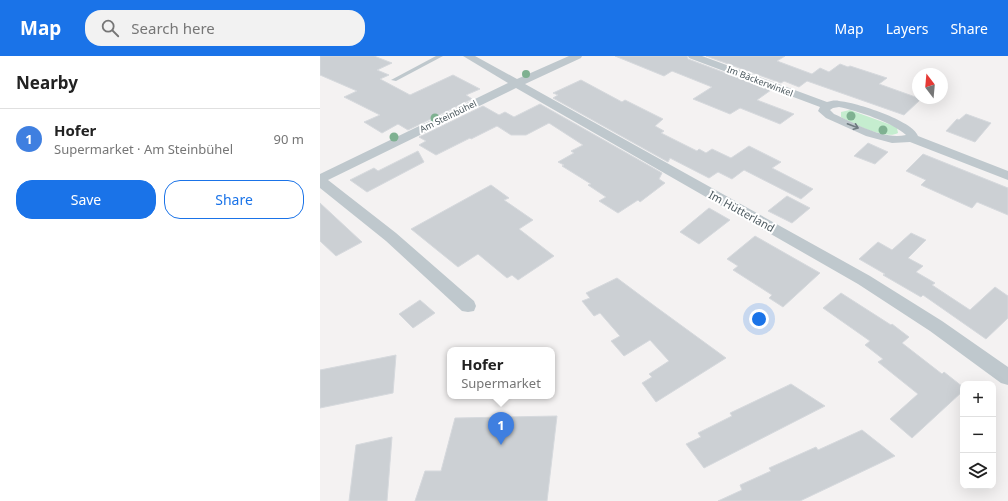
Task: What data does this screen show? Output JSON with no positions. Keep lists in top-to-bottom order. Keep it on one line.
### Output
{"streets":{"street":["Im Bäckerwinkel","Am Steinbühel","Im Hütterland"]},"crossings":[["Am Steinbühel","Im Hütterland"]],"north":"top","page":{"header":"Map","search":"Search here","nav":["Map","Layers","Share"],"heading":"Nearby","list":[{"mark":"1","name":"Hofer","note":"Supermarket · Am Steinbühel","value":"90 m"}],"buttons":["Save","Share"],"popup":["Hofer","Supermarket"],"map_buttons":["+","−"],"pins":"1"}}
